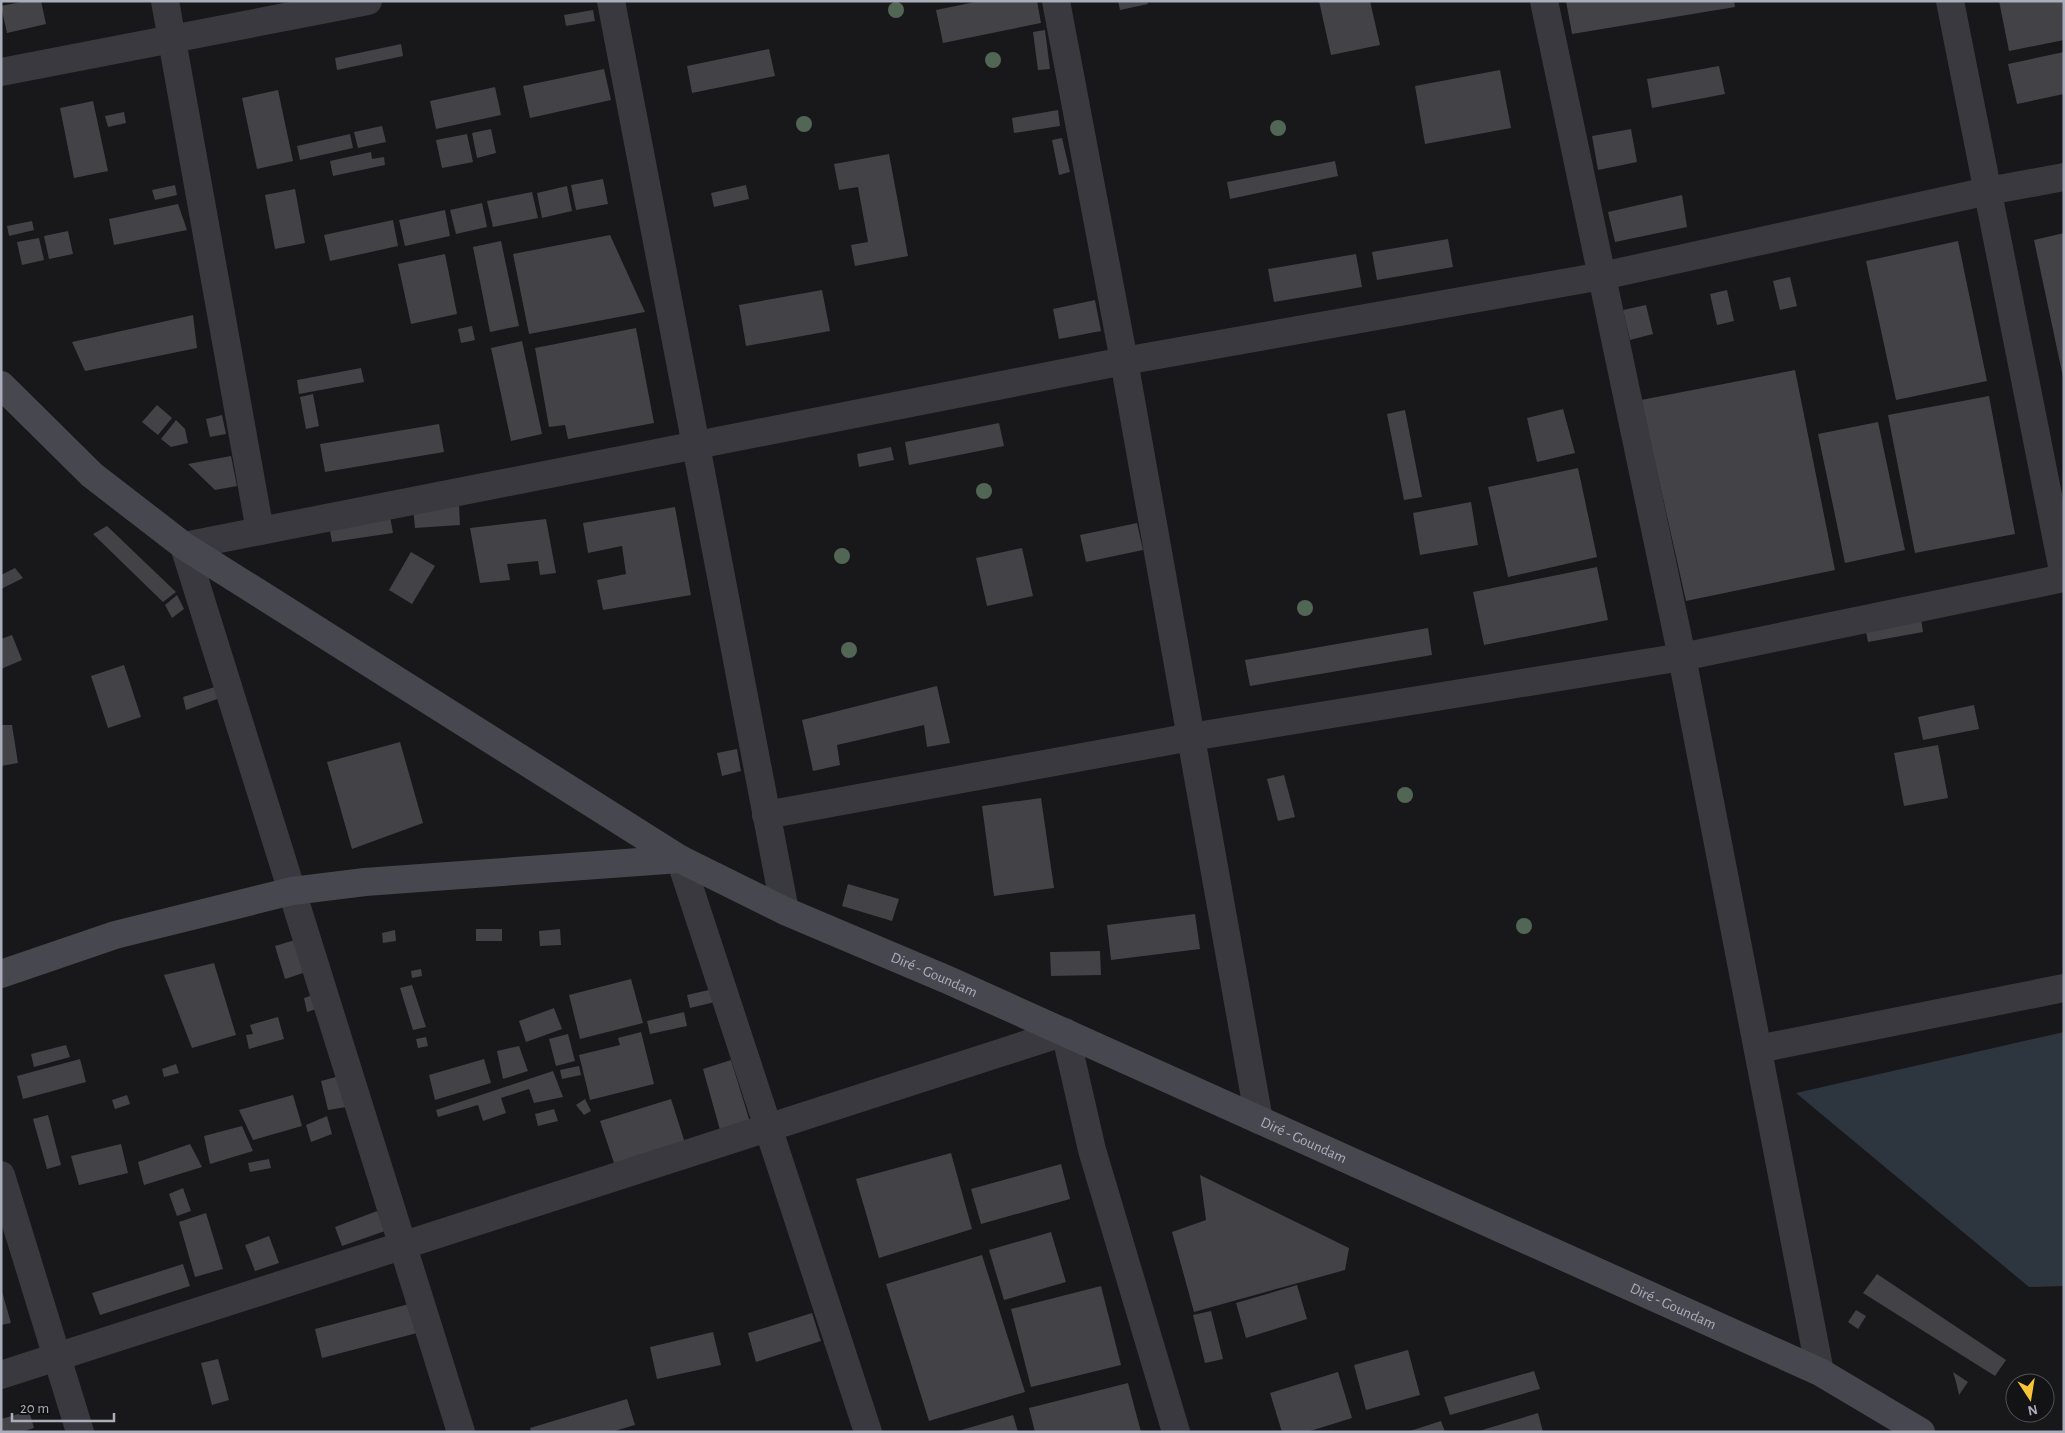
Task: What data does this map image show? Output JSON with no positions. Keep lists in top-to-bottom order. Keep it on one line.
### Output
{"streets":{"main road":["Diré - Goundam"]},"scale_bar":"20 m","north":"bottom"}
